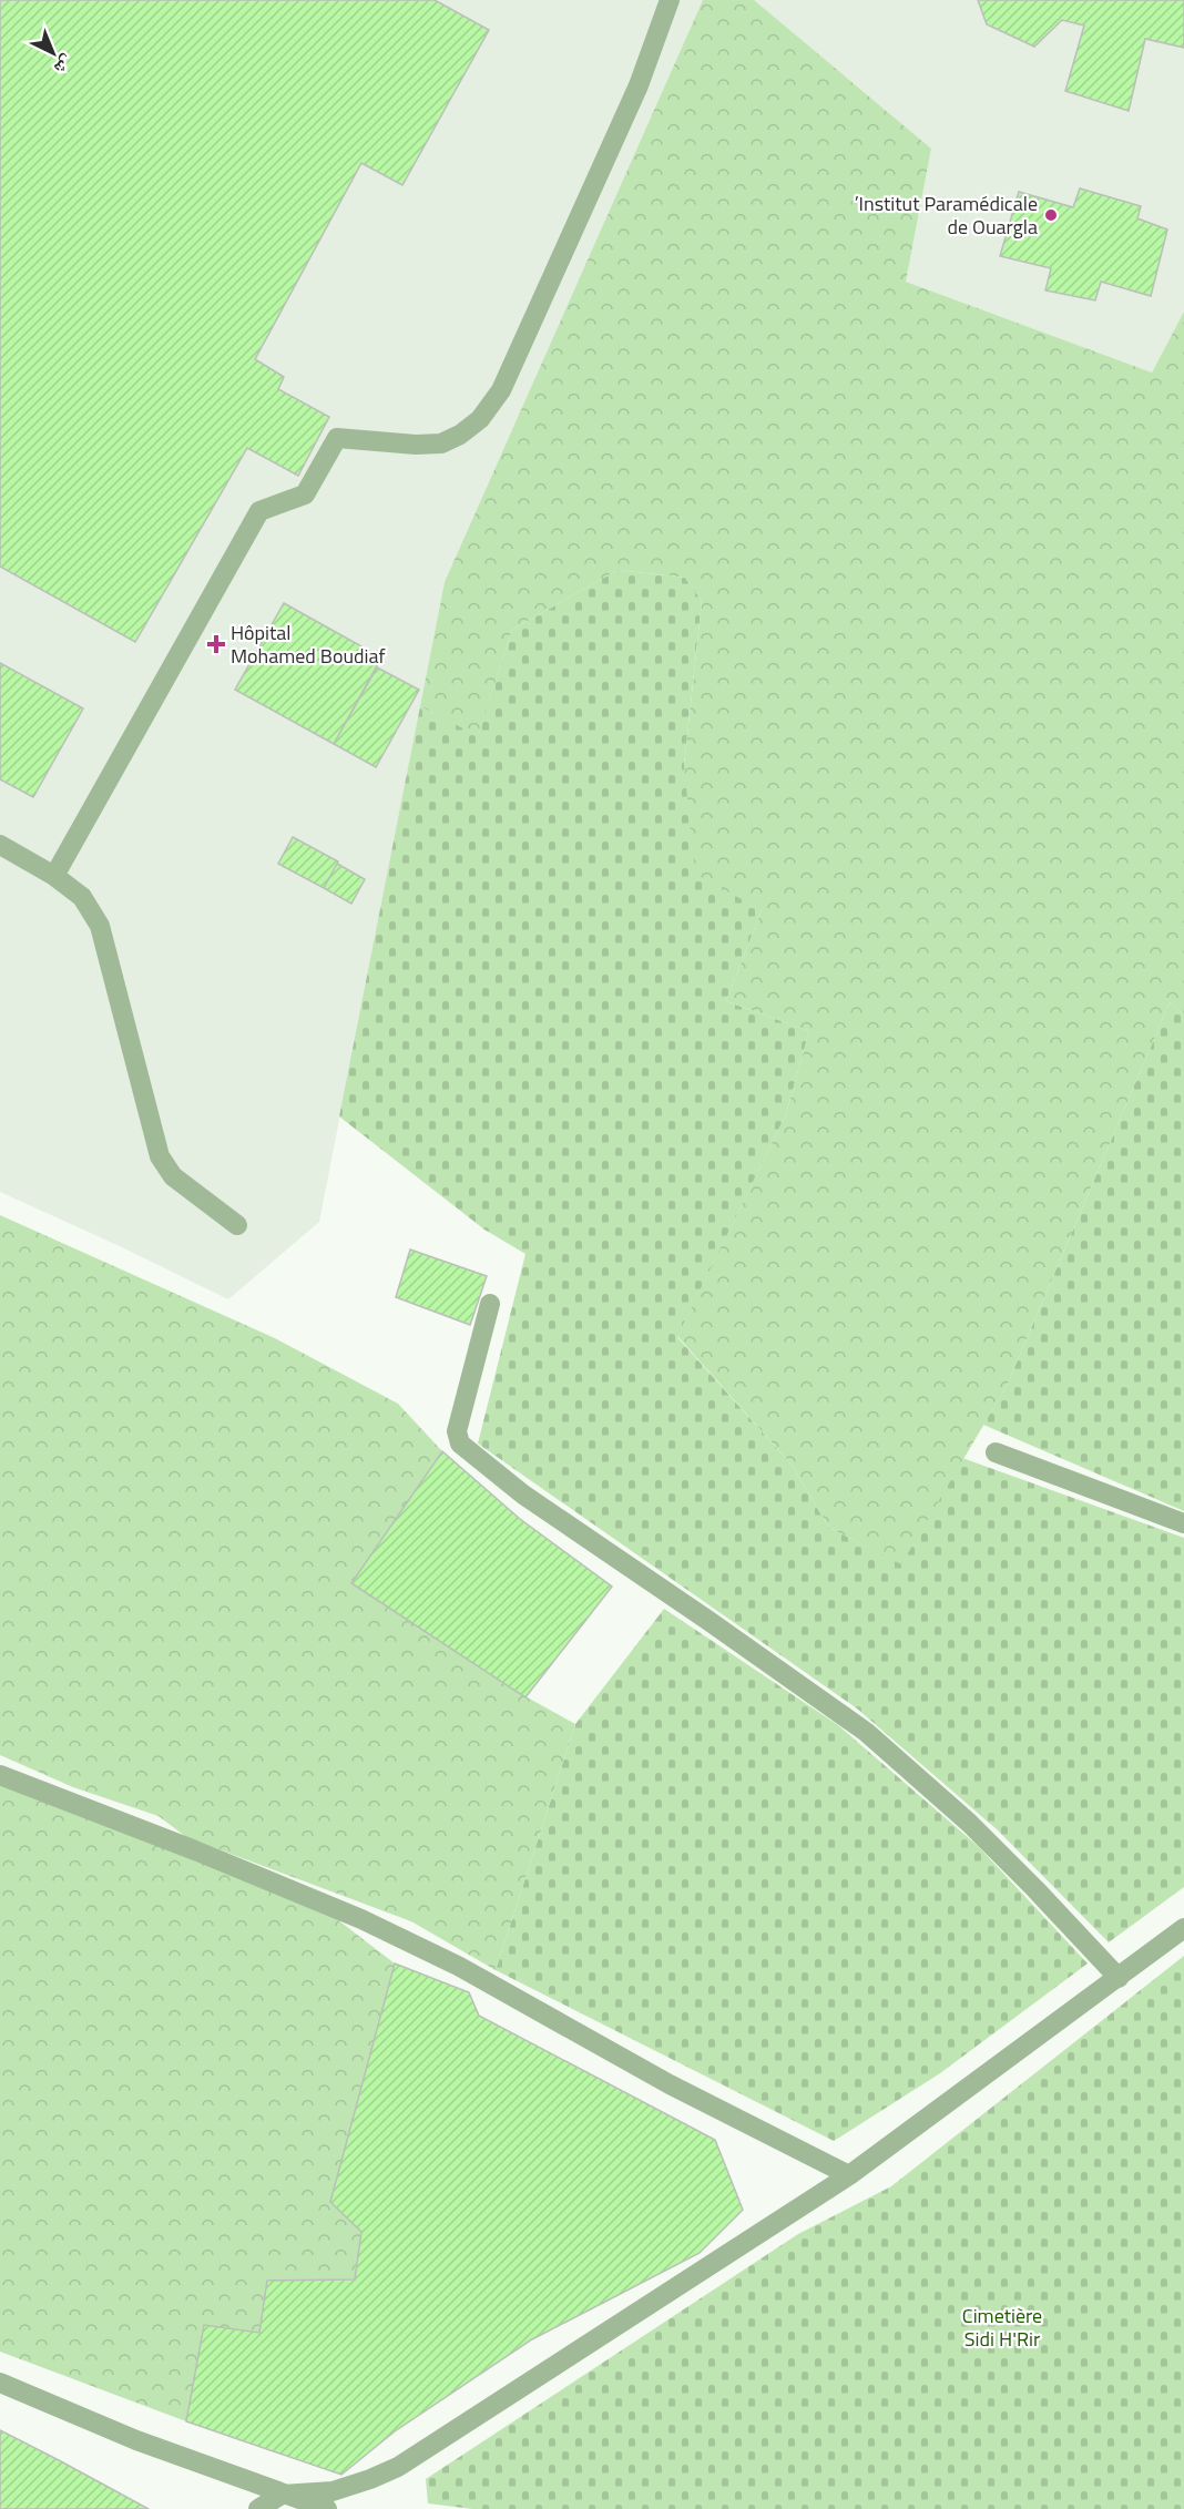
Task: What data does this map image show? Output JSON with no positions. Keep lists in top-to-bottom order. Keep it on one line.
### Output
{"parks":["Cimetière Sidi H'Rir"],"places":{"other":["’Institut Paramédicale de Ouargla"],"health":["Hôpital Mohamed Boudiaf"]},"north":"bottom right"}
